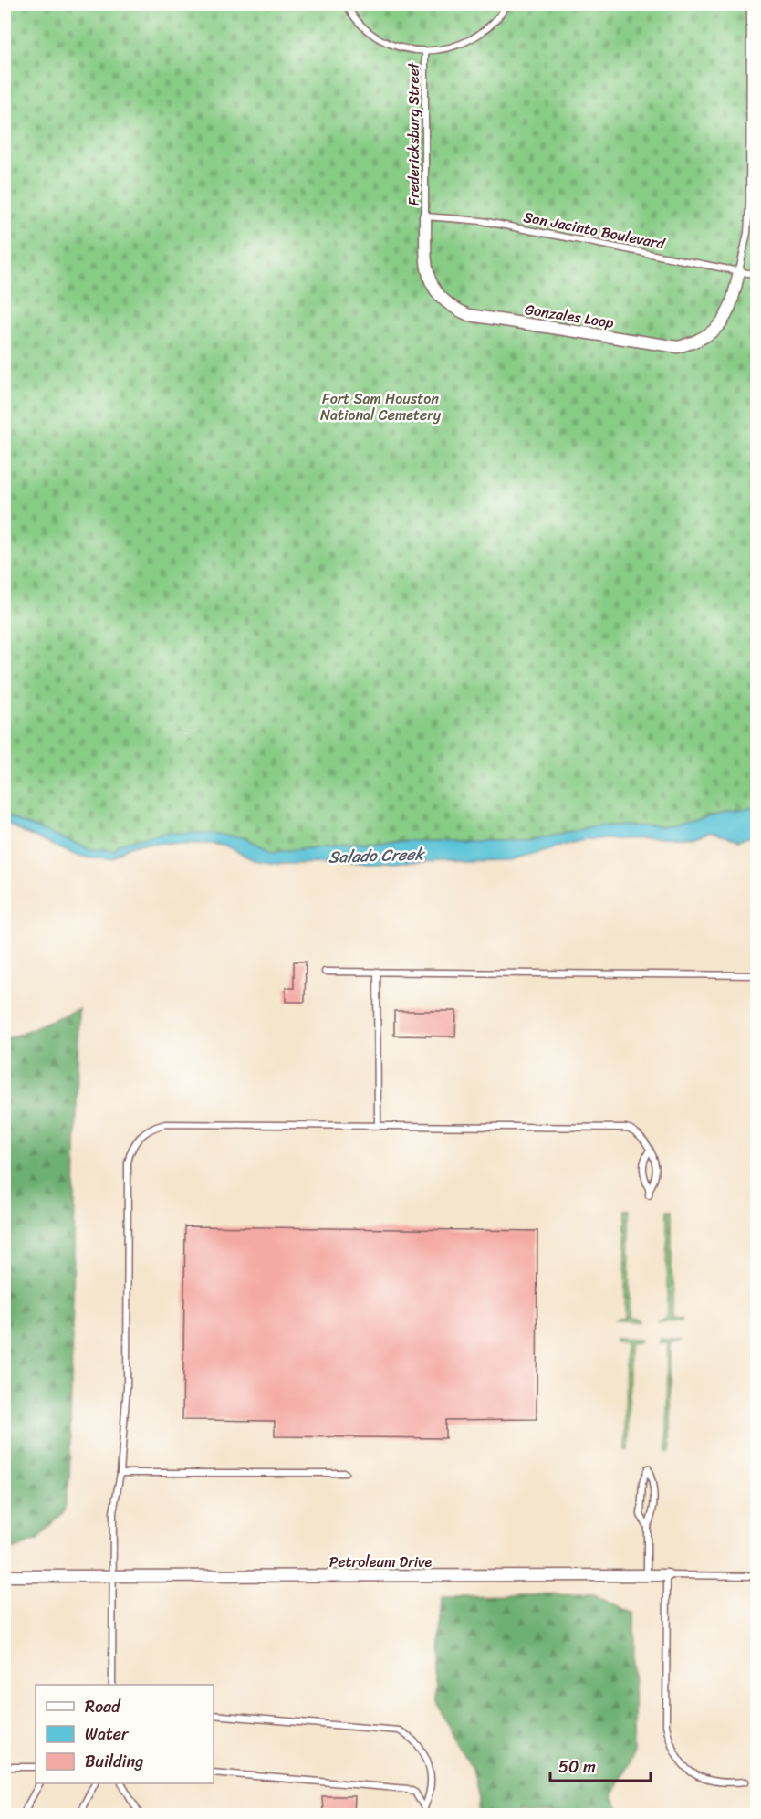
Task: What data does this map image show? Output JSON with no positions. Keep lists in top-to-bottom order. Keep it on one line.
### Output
{"streets":{"street":["Gonzales Loop","Petroleum Drive"],"lane":["Fredericksburg Street","San Jacinto Boulevard"]},"crossings":[["Fredericksburg Street","San Jacinto Boulevard"],["Fredericksburg Street","Gonzales Loop"],["San Jacinto Boulevard","Gonzales Loop"]],"water":["Salado Creek"],"parks":["Fort Sam Houston National Cemetery"],"legend":["Road","Water","Building"],"scale_bar":"50 m"}
